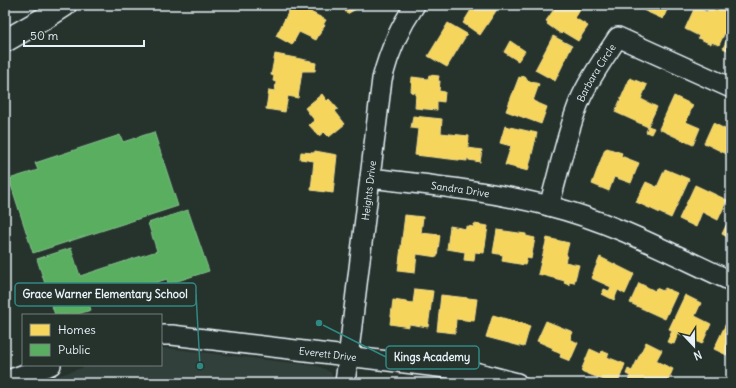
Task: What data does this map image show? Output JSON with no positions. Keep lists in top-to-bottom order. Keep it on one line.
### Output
{"streets":{"street":["Barbara Circle","Sandra Drive","Heights Drive","Everett Drive"]},"crossings":[["Barbara Circle","Sandra Drive"],["Sandra Drive","Heights Drive"],["Heights Drive","Everett Drive"]],"places":["Kings Academy","Grace Warner Elementary School"],"legend":["Homes","Public"],"scale_bar":"50 m","north":"bottom"}
